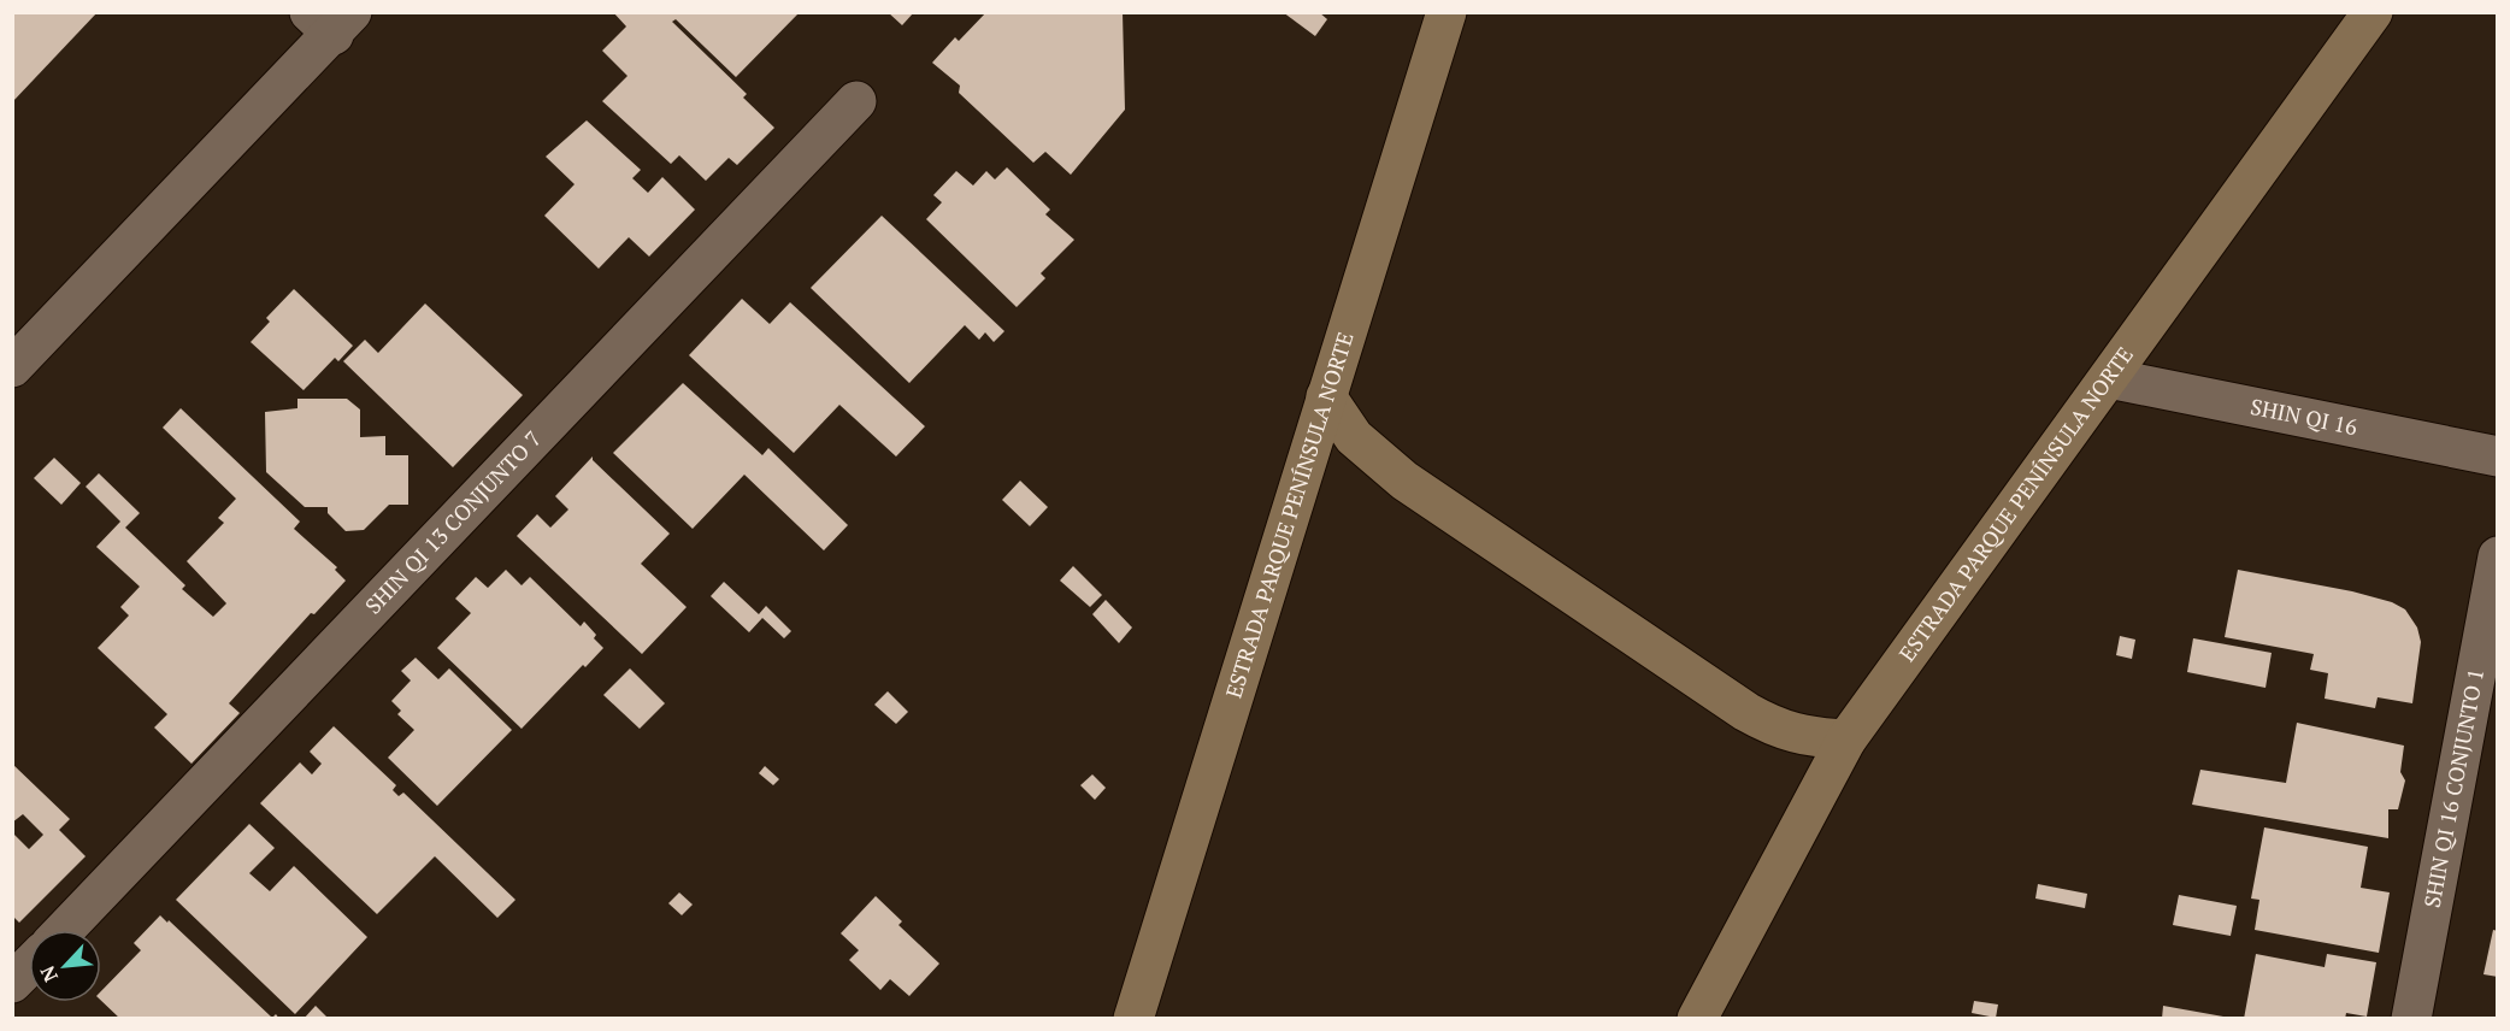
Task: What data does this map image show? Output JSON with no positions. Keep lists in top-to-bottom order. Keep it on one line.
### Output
{"streets":{"main road":["ESTRADA PARQUE PENÍNSULA NORTE"],"street":["SHIN QI 16","SHIN QI 13 CONJUNTO 7","SHIN QI 16 CONJUNTO 1"]},"crossings":[["SHIN QI 16","ESTRADA PARQUE PENÍNSULA NORTE"]],"north":"bottom left"}
